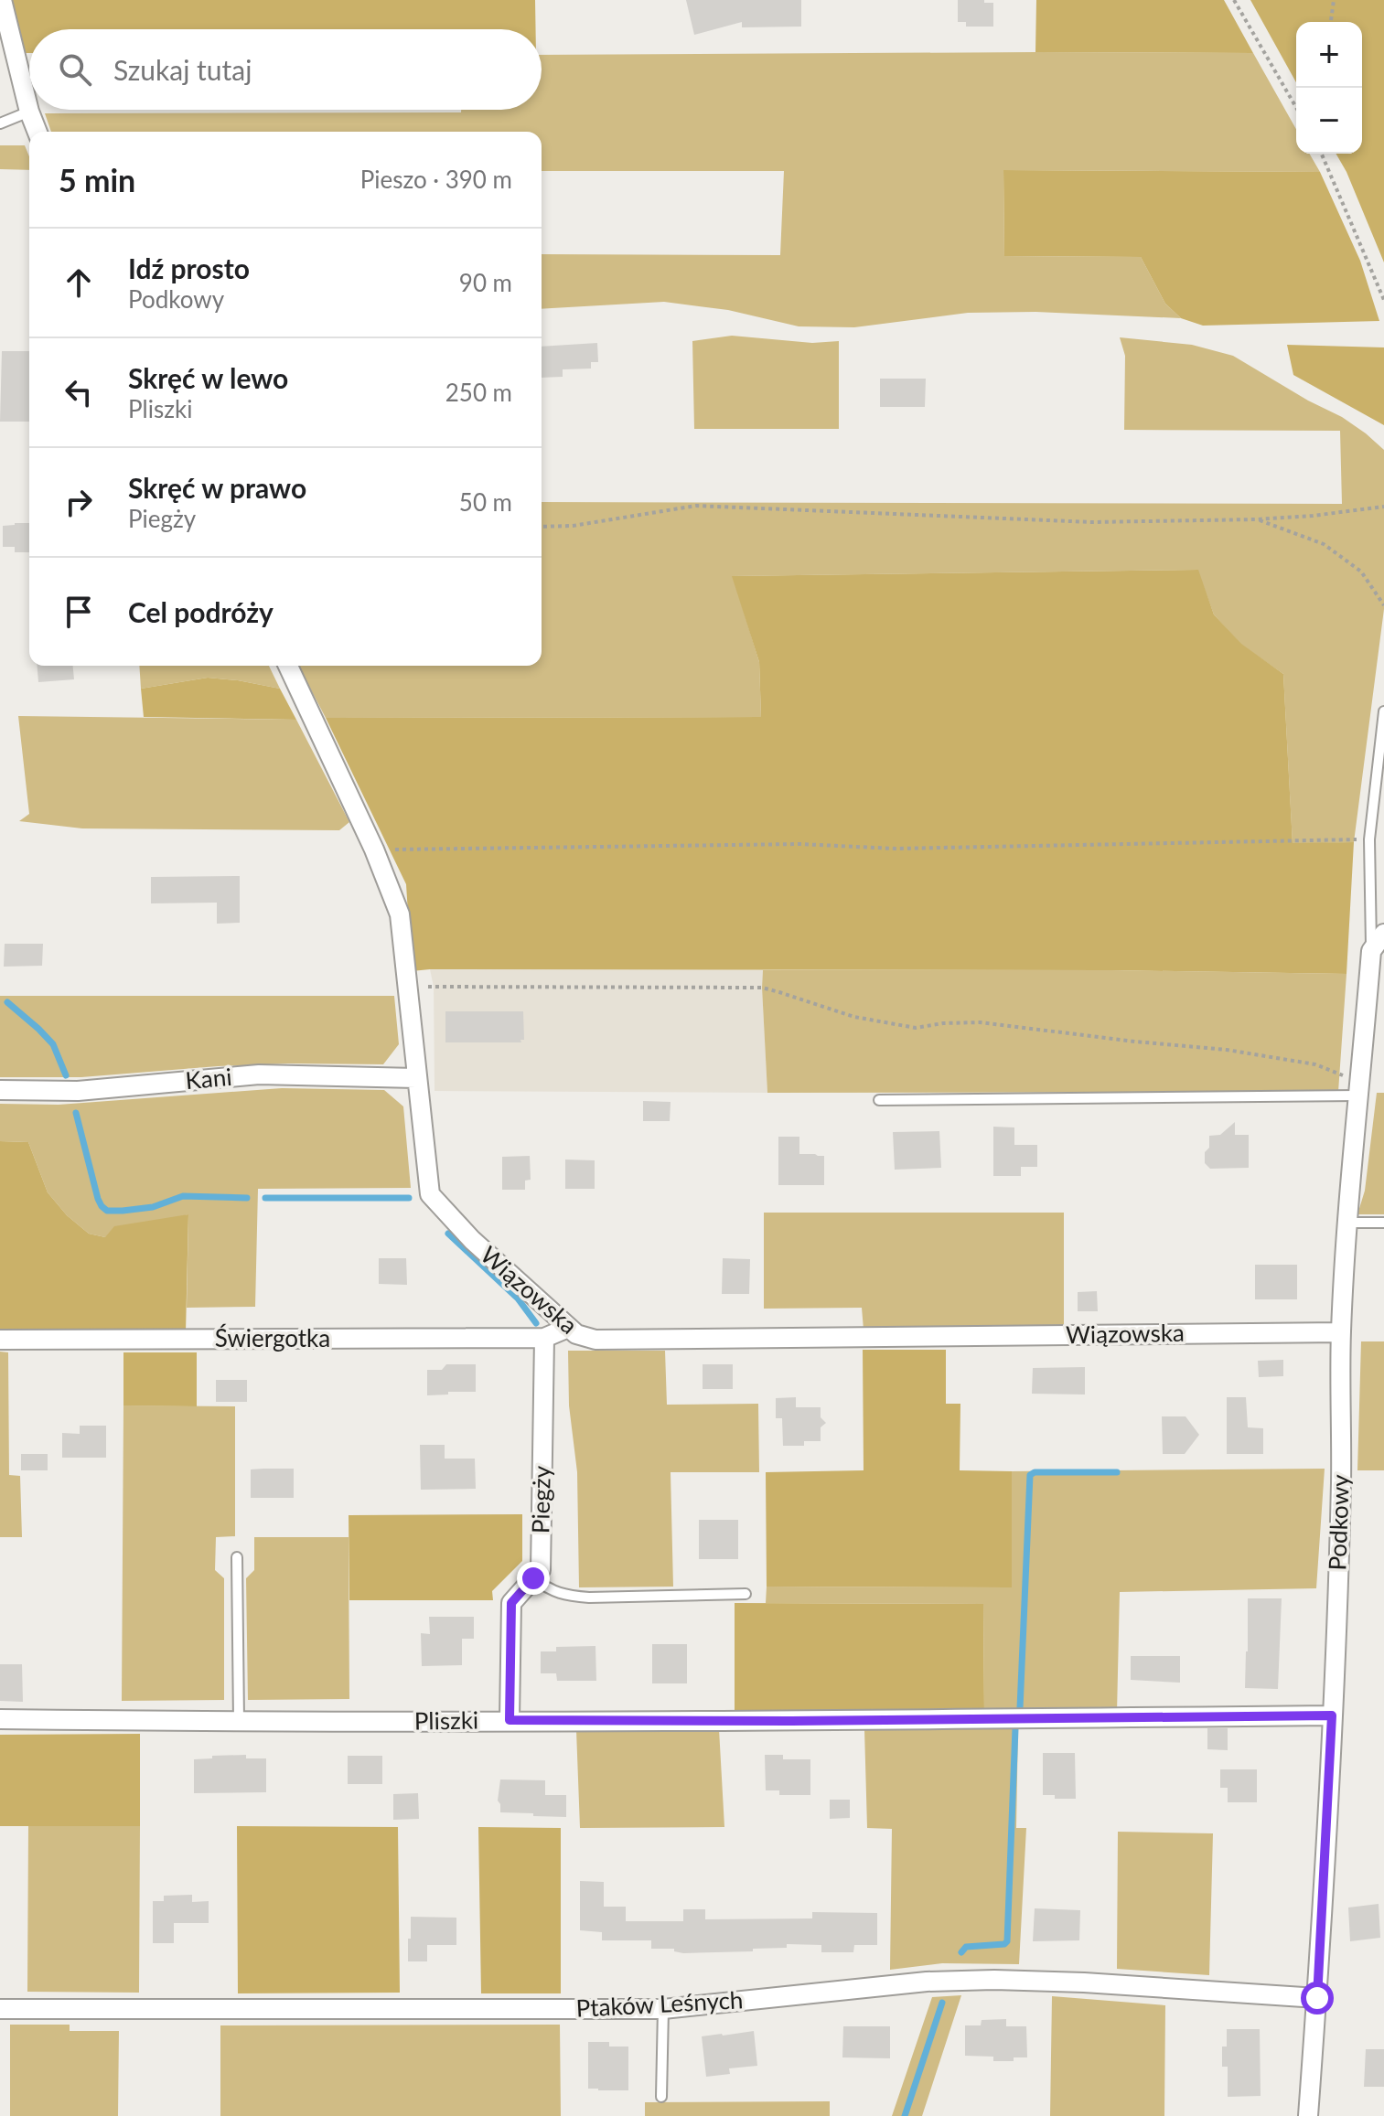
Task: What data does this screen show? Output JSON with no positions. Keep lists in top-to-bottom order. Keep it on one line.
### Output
{"streets":{"street":["Kani","Wiązowska","Świergotka","Piegży","Podkowy","Pliszki","Ptaków Leśnych"]},"crossings":[["Kani","Wiązowska"],["Wiązowska","Podkowy"],["Świergotka","Piegży"],["Piegży","Pliszki"],["Podkowy","Pliszki"],["Podkowy","Ptaków Leśnych"]],"page":{"map_buttons":["+","−"],"search":"Szukaj tutaj","heading":["5 min","Pieszo · 390 m"],"list":[["Idź prosto","Podkowy","90 m"],["Skręć w lewo","Pliszki","250 m"],["Skręć w prawo","Piegży","50 m"],"Cel podróży"]}}
